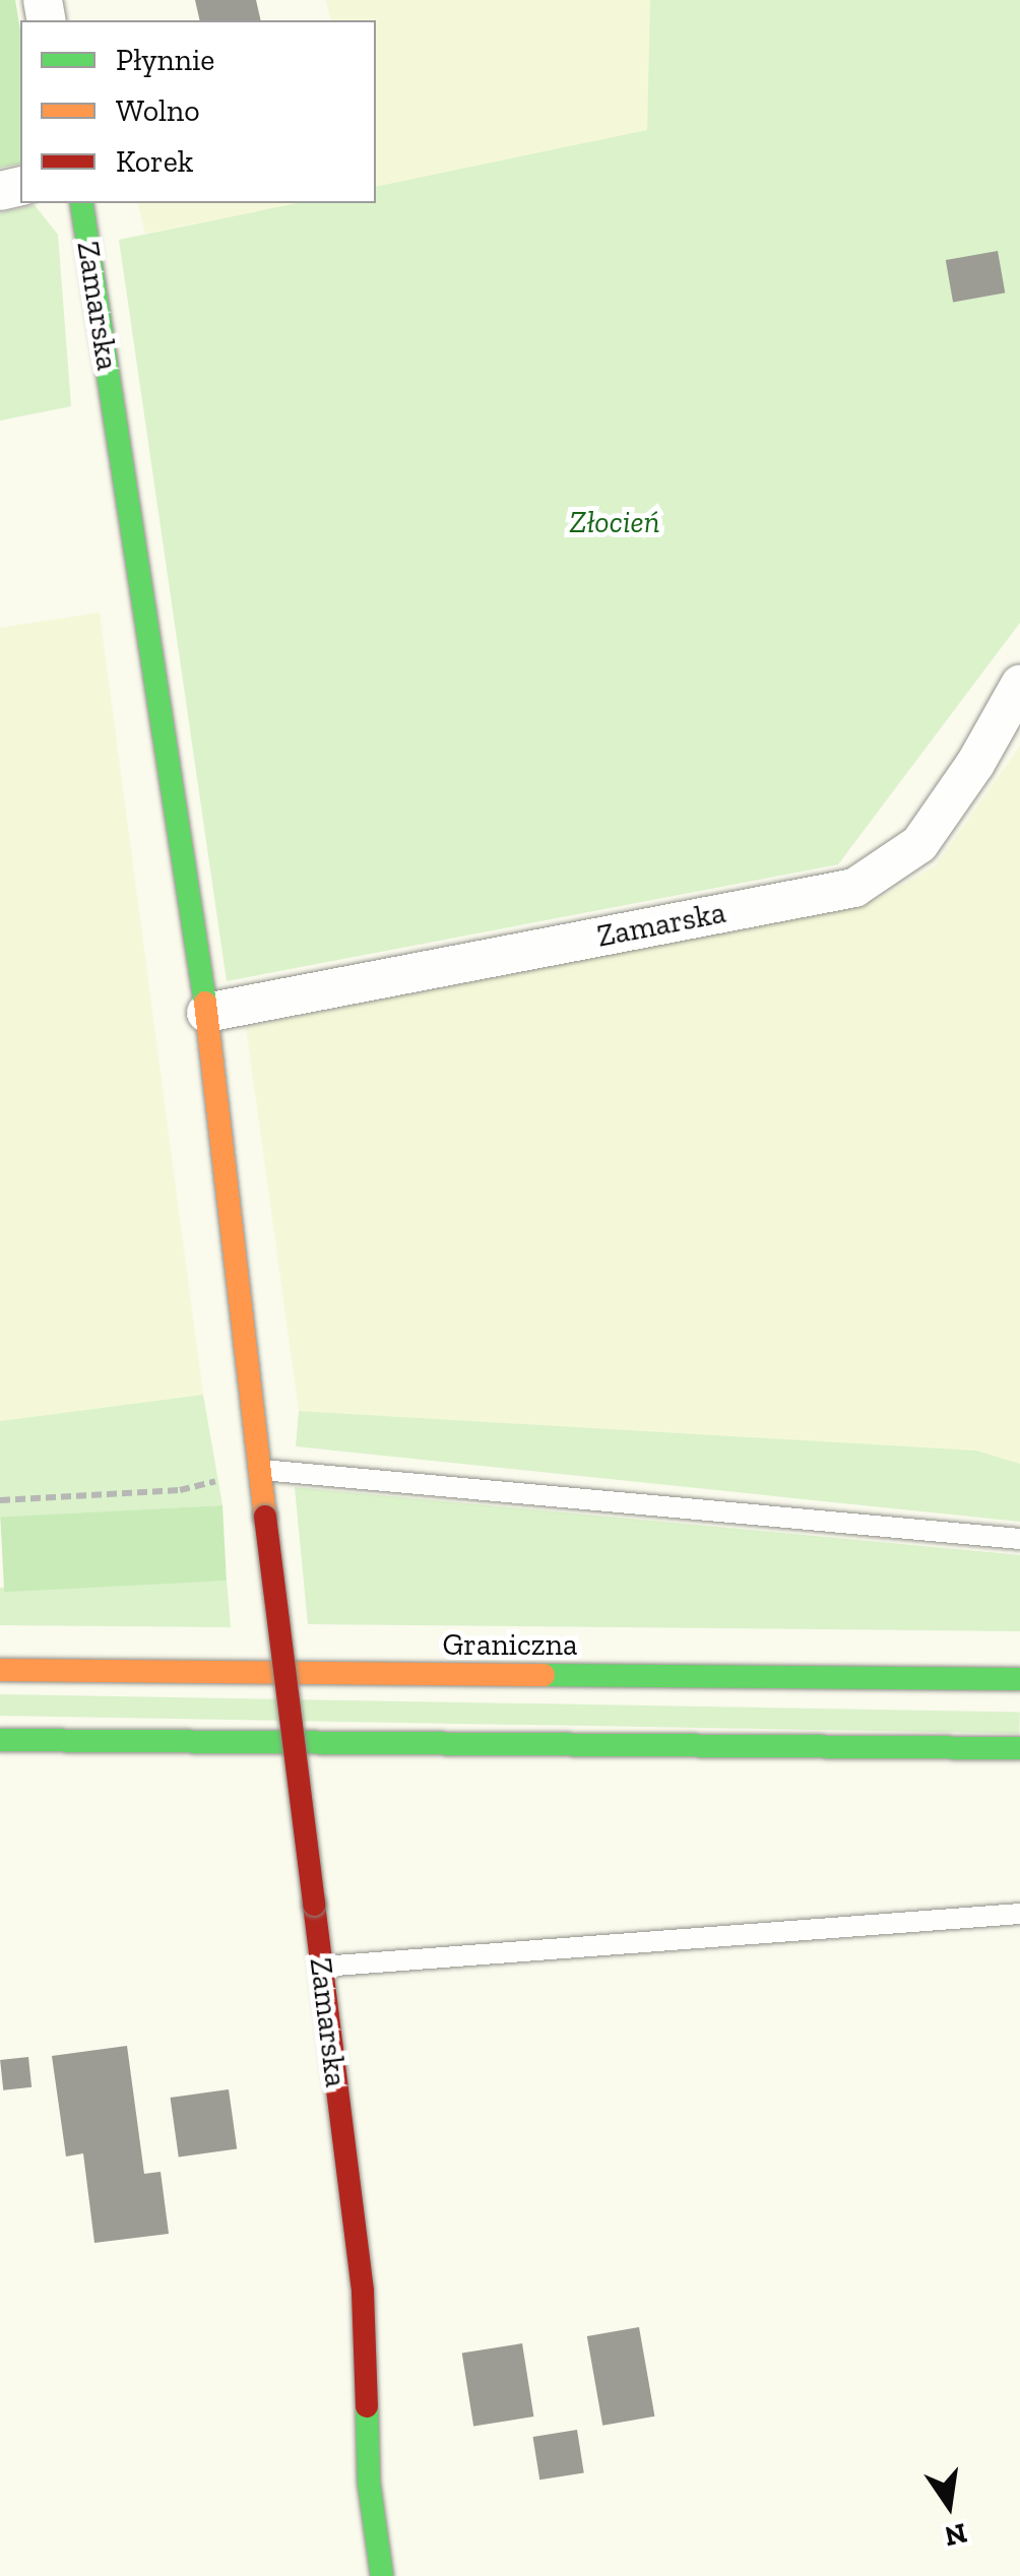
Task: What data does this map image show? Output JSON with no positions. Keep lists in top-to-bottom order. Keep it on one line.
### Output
{"streets":{"main road":["Zamarska","Graniczna"]},"parks":["Złocień"],"legend":["Płynnie","Wolno","Korek"],"north":"bottom"}
